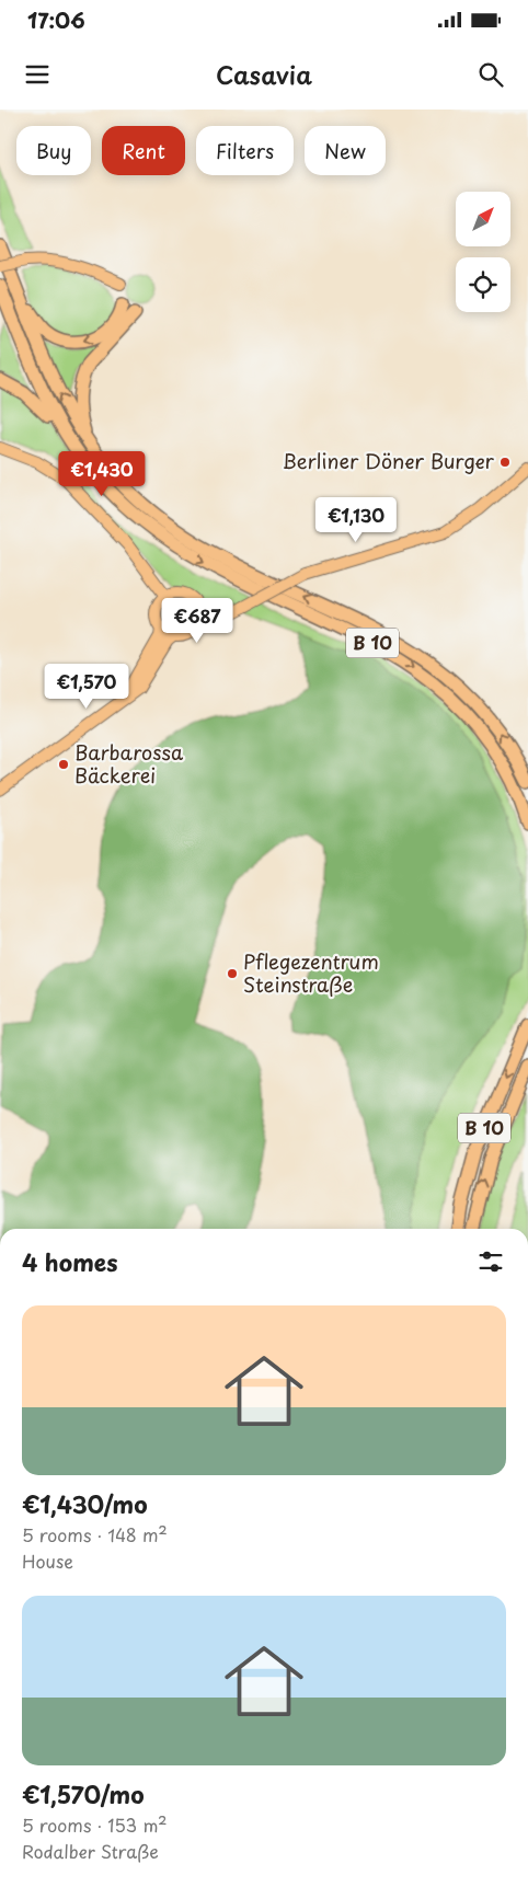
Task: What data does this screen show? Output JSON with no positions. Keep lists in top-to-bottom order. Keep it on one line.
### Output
{"streets":{"highway":["B 10"]},"places":["Berliner Döner Burger","Barbarossa Bäckerei","Pflegezentrum Steinstraße"],"north":"top right","page":{"status":"17:06","header":"Casavia","chip":["Buy","Rent","Filters","New"],"price":["€1,430","€1,130","€687","€1,570"],"heading":"4 homes","list":[{"name":"€1,430/mo","note":"5 rooms · 148 m² · House"},{"name":"€1,570/mo","note":"5 rooms · 153 m² · Rodalber Straße"}]}}
